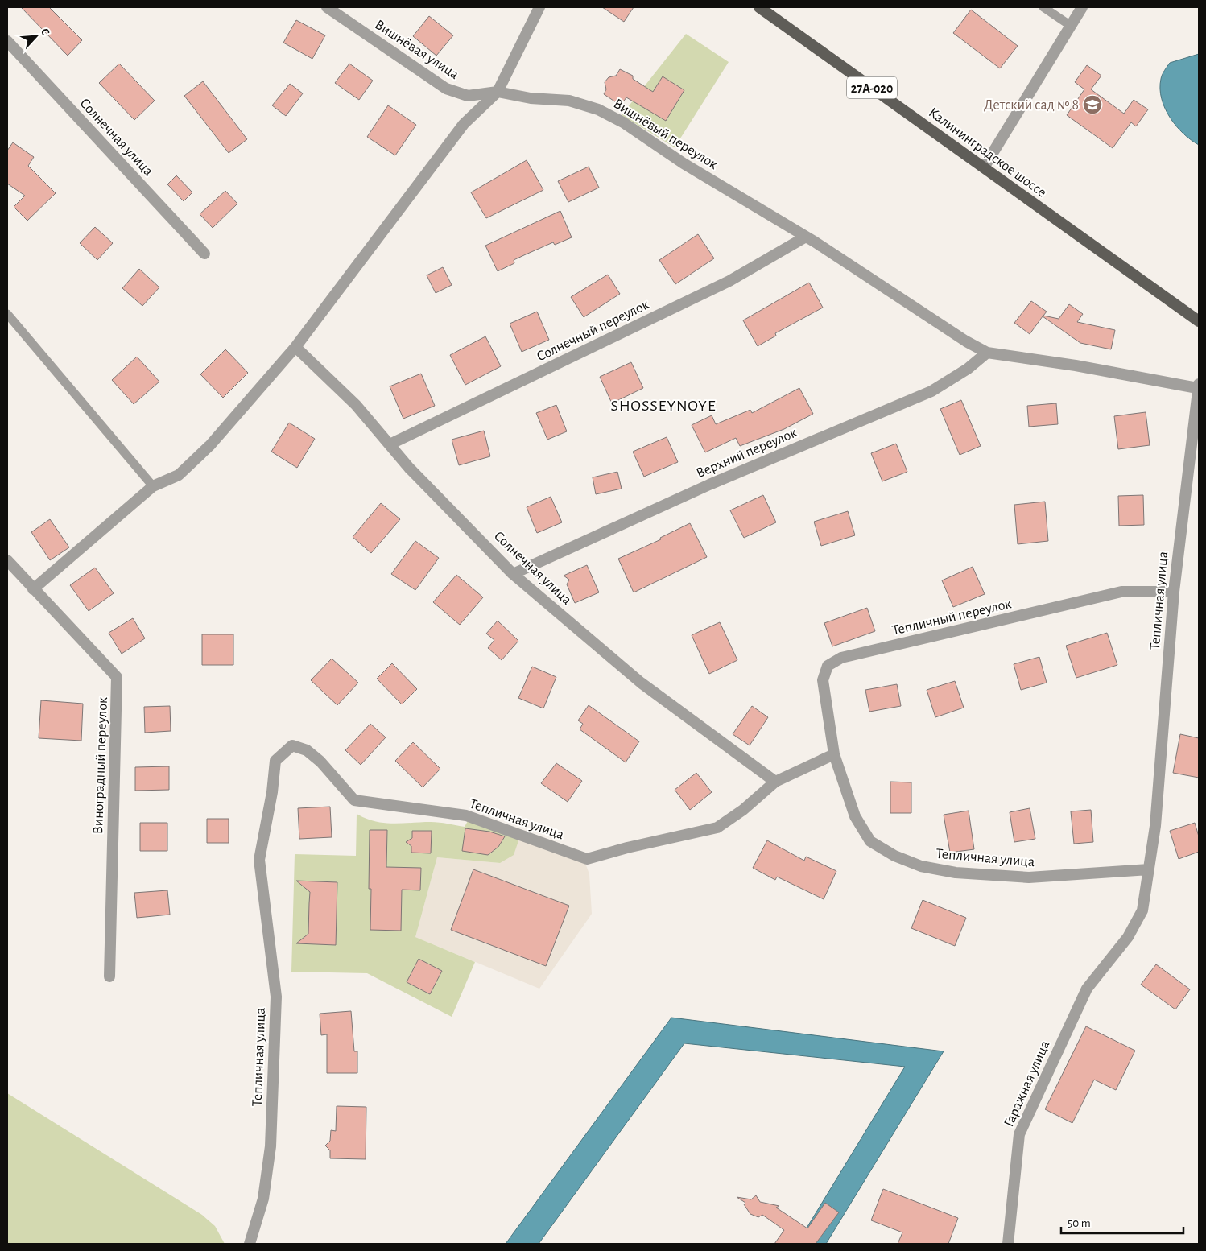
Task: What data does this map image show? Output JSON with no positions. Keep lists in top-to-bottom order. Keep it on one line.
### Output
{"streets":{"main road":["27А-020","Калининградское шоссе"],"street":["Вишнёвая улица","Вишнёвый переулок","Солнечная улица","Солнечный переулок","Верхний переулок","Тепличная улица","Тепличный переулок","Виноградный переулок","Гаражная улица"]},"crossings":[["Вишнёвая улица","Вишнёвый переулок"],["Вишнёвый переулок","Солнечный переулок"],["Вишнёвый переулок","Верхний переулок"],["Солнечная улица","Солнечный переулок"],["Солнечная улица","Верхний переулок"],["Солнечная улица","Тепличная улица"],["Тепличная улица","Тепличный переулок"],["Тепличная улица","Гаражная улица"]],"districts":["SHOSSEYNOYE"],"places":{"school or university":["Детский сад № 8"]},"scale_bar":"50 m","north":"top right"}
